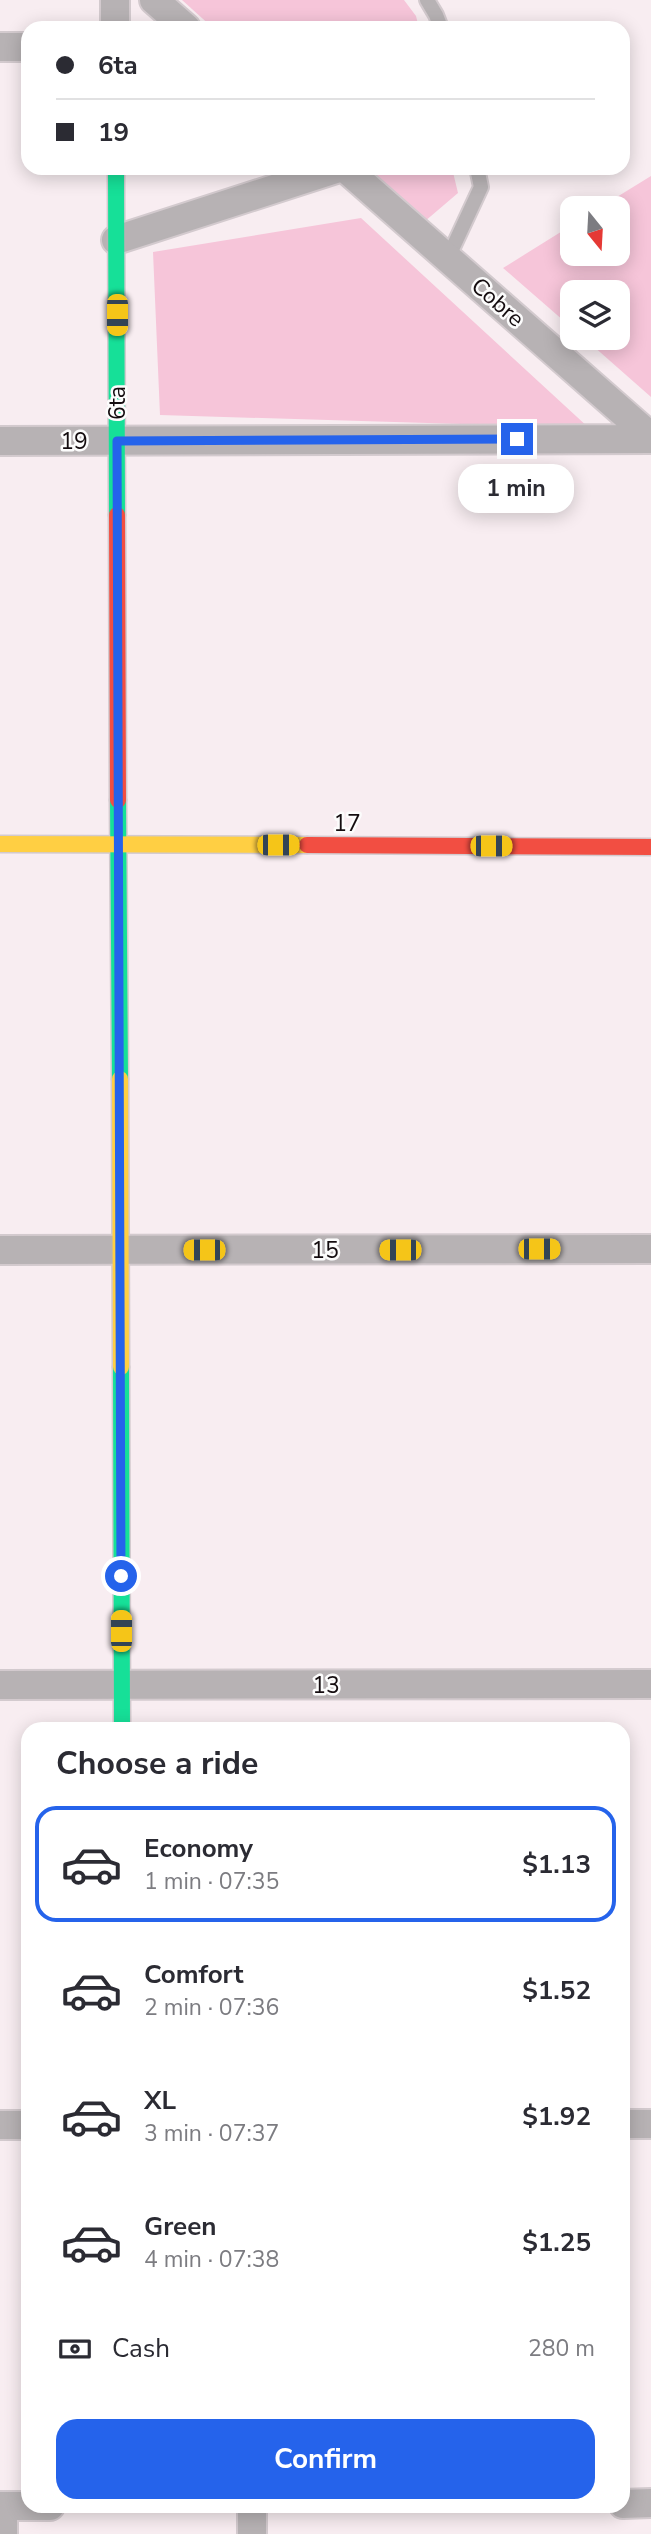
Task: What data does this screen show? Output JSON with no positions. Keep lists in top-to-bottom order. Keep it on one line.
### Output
{"streets":{"street":["Cobre","6ta","19","17","15","13"]},"crossings":[["Cobre","19"],["6ta","19"],["6ta","17"],["6ta","15"],["6ta","13"]],"north":"bottom","page":{"banner":["6ta","19"],"bubble":"1 min","heading":"Choose a ride","list":[{"name":"Economy","note":"1 min · 07:35","value":"$1.13"},{"name":"Comfort","note":"2 min · 07:36","value":"$1.52"},{"name":"XL","note":"3 min · 07:37","value":"$1.92"},{"name":"Green","note":"4 min · 07:38","value":"$1.25"}],"pay":["Cash","280 m"],"buttons":"Confirm"}}
